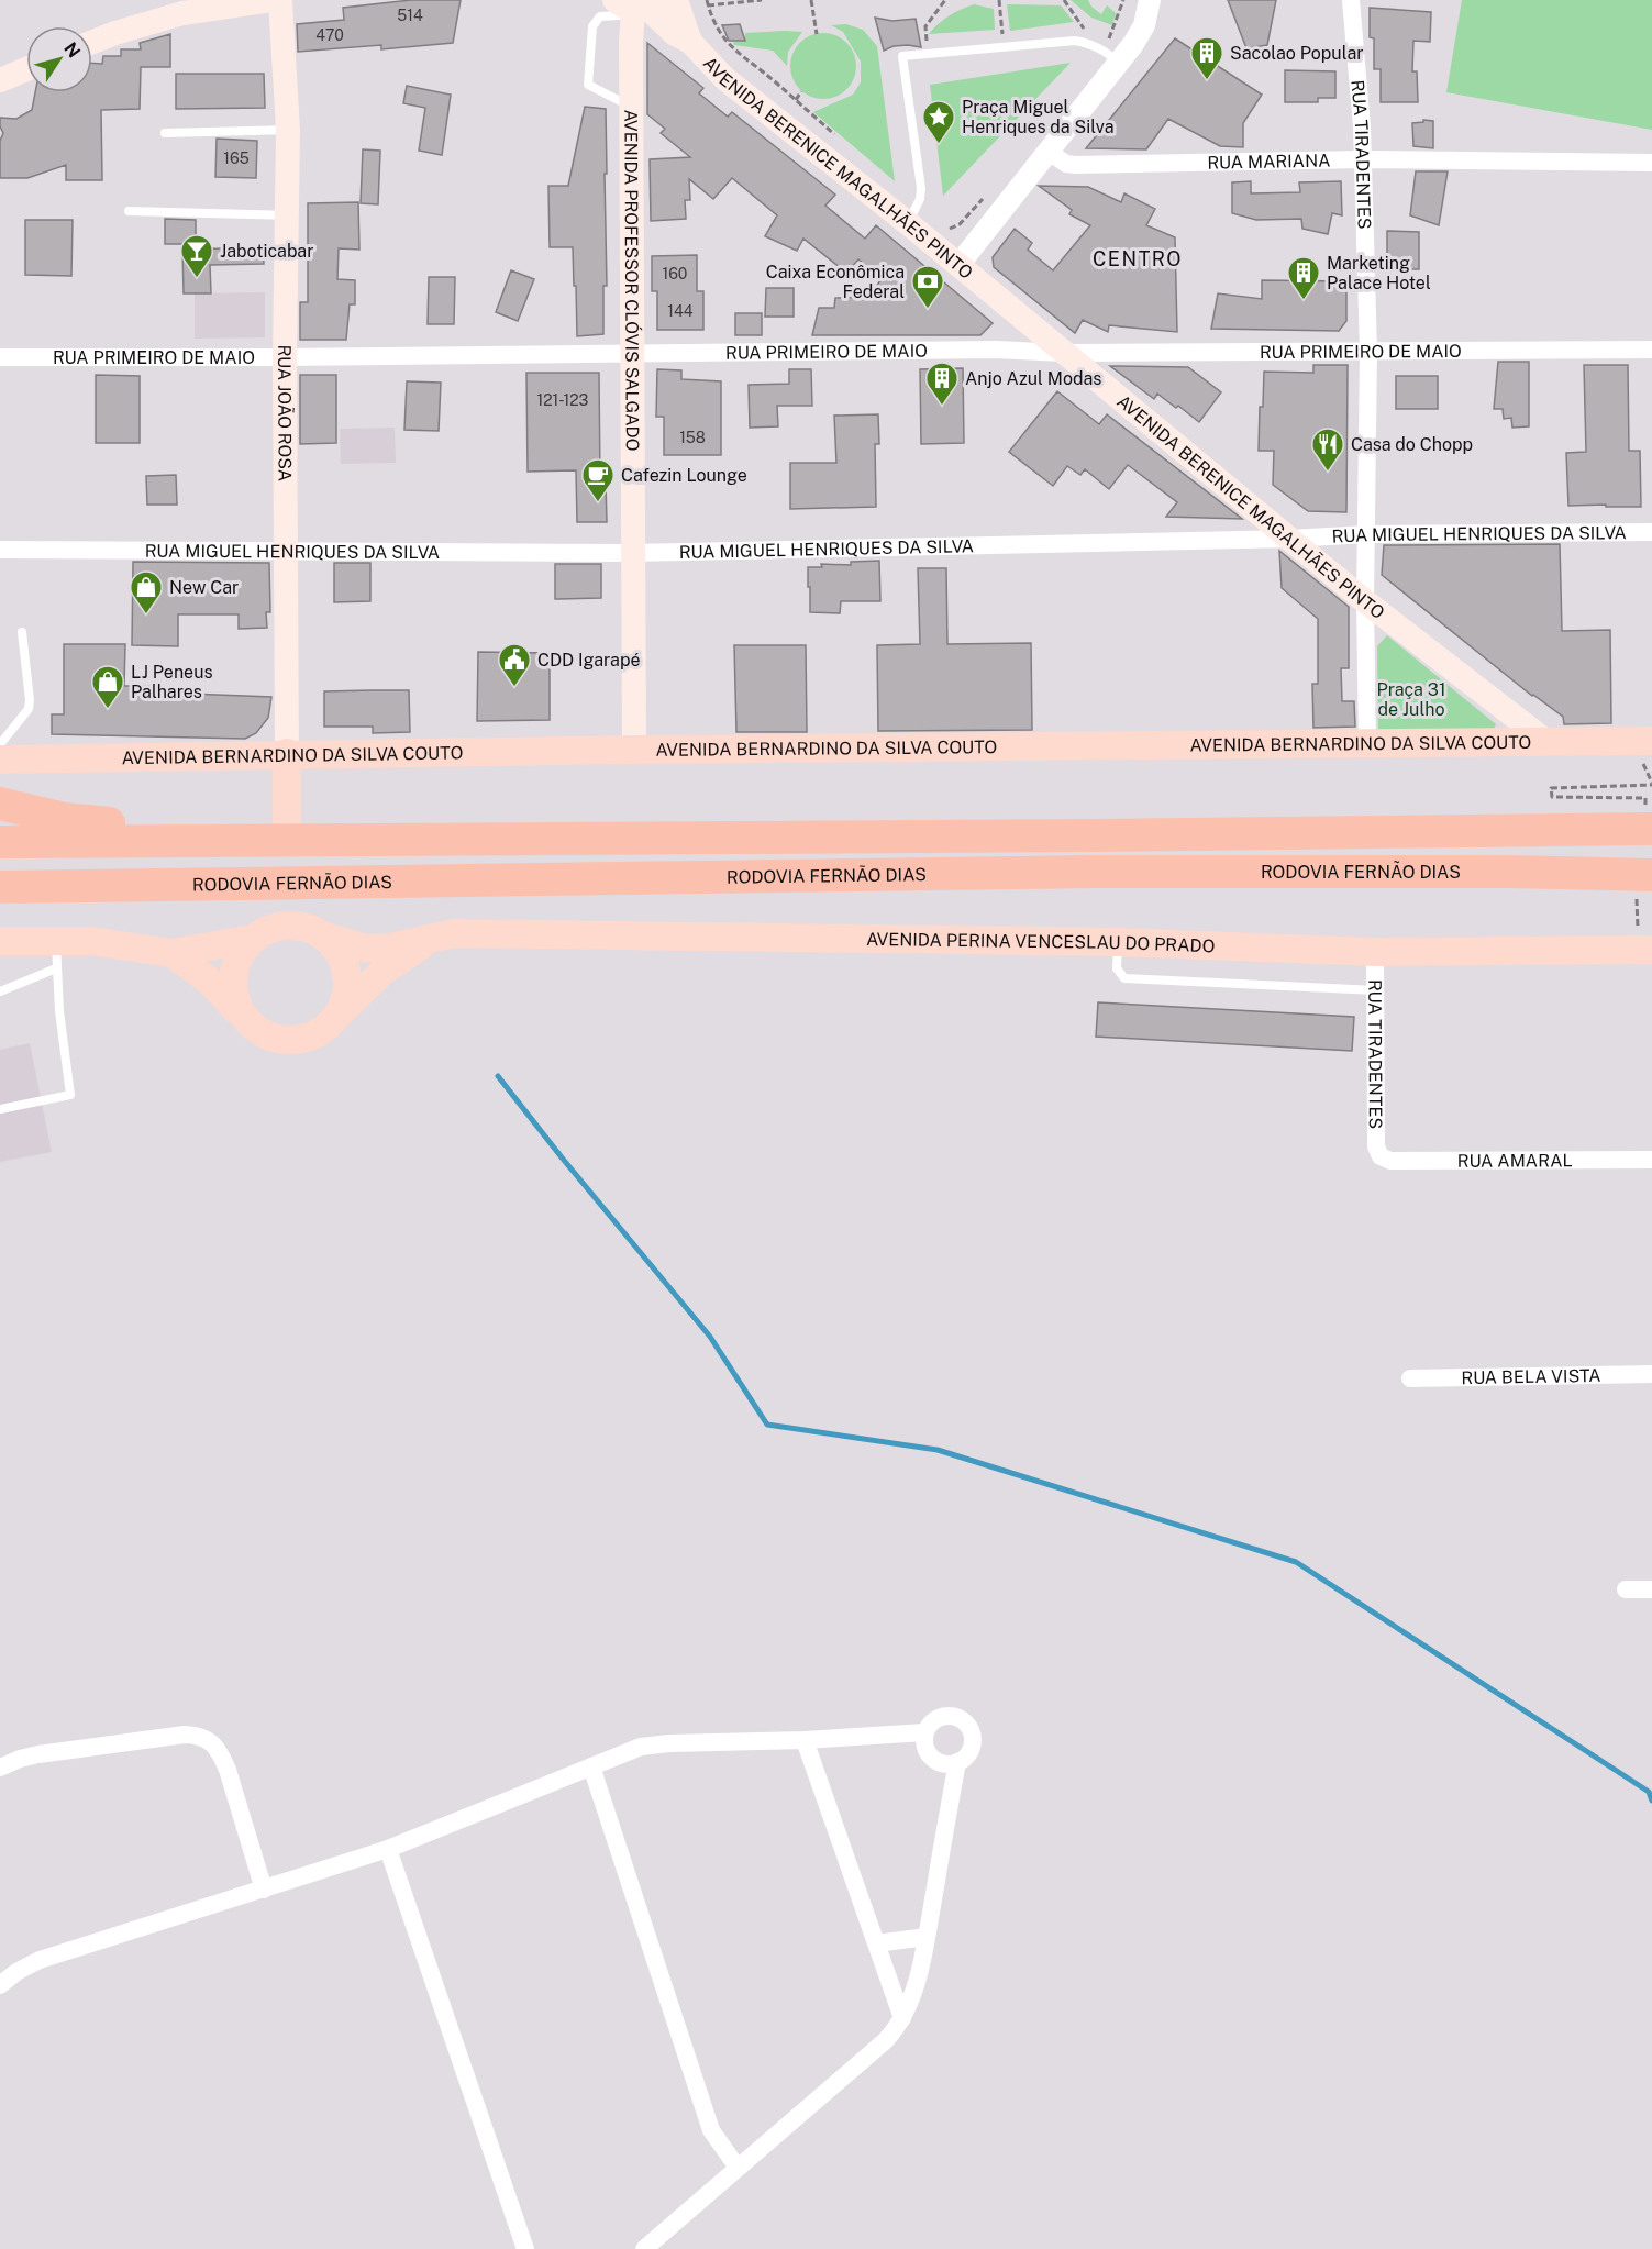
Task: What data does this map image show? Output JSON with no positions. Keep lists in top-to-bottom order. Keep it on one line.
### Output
{"streets":{"highway":["RODOVIA FERNÃO DIAS"],"main road":["AVENIDA BERENICE MAGALHÃES PINTO","AVENIDA PROFESSOR CLÓVIS SALGADO","RUA JOÃO ROSA","AVENIDA BERNARDINO DA SILVA COUTO","AVENIDA PERINA VENCESLAU DO PRADO"],"street":["RUA TIRADENTES","RUA MARIANA","RUA PRIMEIRO DE MAIO","RUA MIGUEL HENRIQUES DA SILVA","RUA AMARAL","RUA BELA VISTA"]},"crossings":[["RUA TIRADENTES","RUA MARIANA"],["RUA TIRADENTES","AVENIDA BERENICE MAGALHÃES PINTO"],["RUA TIRADENTES","RUA PRIMEIRO DE MAIO"],["RUA TIRADENTES","RUA MIGUEL HENRIQUES DA SILVA"],["RUA TIRADENTES","AVENIDA BERNARDINO DA SILVA COUTO"],["RUA TIRADENTES","AVENIDA PERINA VENCESLAU DO PRADO"],["RUA TIRADENTES","RUA AMARAL"],["AVENIDA BERENICE MAGALHÃES PINTO","AVENIDA PROFESSOR CLÓVIS SALGADO"],["AVENIDA BERENICE MAGALHÃES PINTO","RUA PRIMEIRO DE MAIO"],["AVENIDA BERENICE MAGALHÃES PINTO","RUA MIGUEL HENRIQUES DA SILVA"],["AVENIDA BERENICE MAGALHÃES PINTO","AVENIDA BERNARDINO DA SILVA COUTO"],["AVENIDA PROFESSOR CLÓVIS SALGADO","RUA PRIMEIRO DE MAIO"],["AVENIDA PROFESSOR CLÓVIS SALGADO","RUA MIGUEL HENRIQUES DA SILVA"],["AVENIDA PROFESSOR CLÓVIS SALGADO","AVENIDA BERNARDINO DA SILVA COUTO"],["RUA PRIMEIRO DE MAIO","RUA JOÃO ROSA"],["RUA JOÃO ROSA","RUA MIGUEL HENRIQUES DA SILVA"],["RUA JOÃO ROSA","AVENIDA BERNARDINO DA SILVA COUTO"]],"districts":["CENTRO"],"parks":["Praça 31 de Julho"],"places":{"building":["Sacolao Popular","Marketing Palace Hotel","Anjo Azul Modas"],"place":["Praça Miguel Henriques da Silva"],"bar":["Jaboticabar"],"bank":["Caixa Econômica Federal"],"restaurant":["Casa do Chopp"],"cafe":["Cafezin Lounge"],"shop":["New Car","LJ Peneus Palhares"],"public building":["CDD Igarapé"]},"house_numbers":["514","470","165","160","144","121-123","158"],"north":"top right"}
